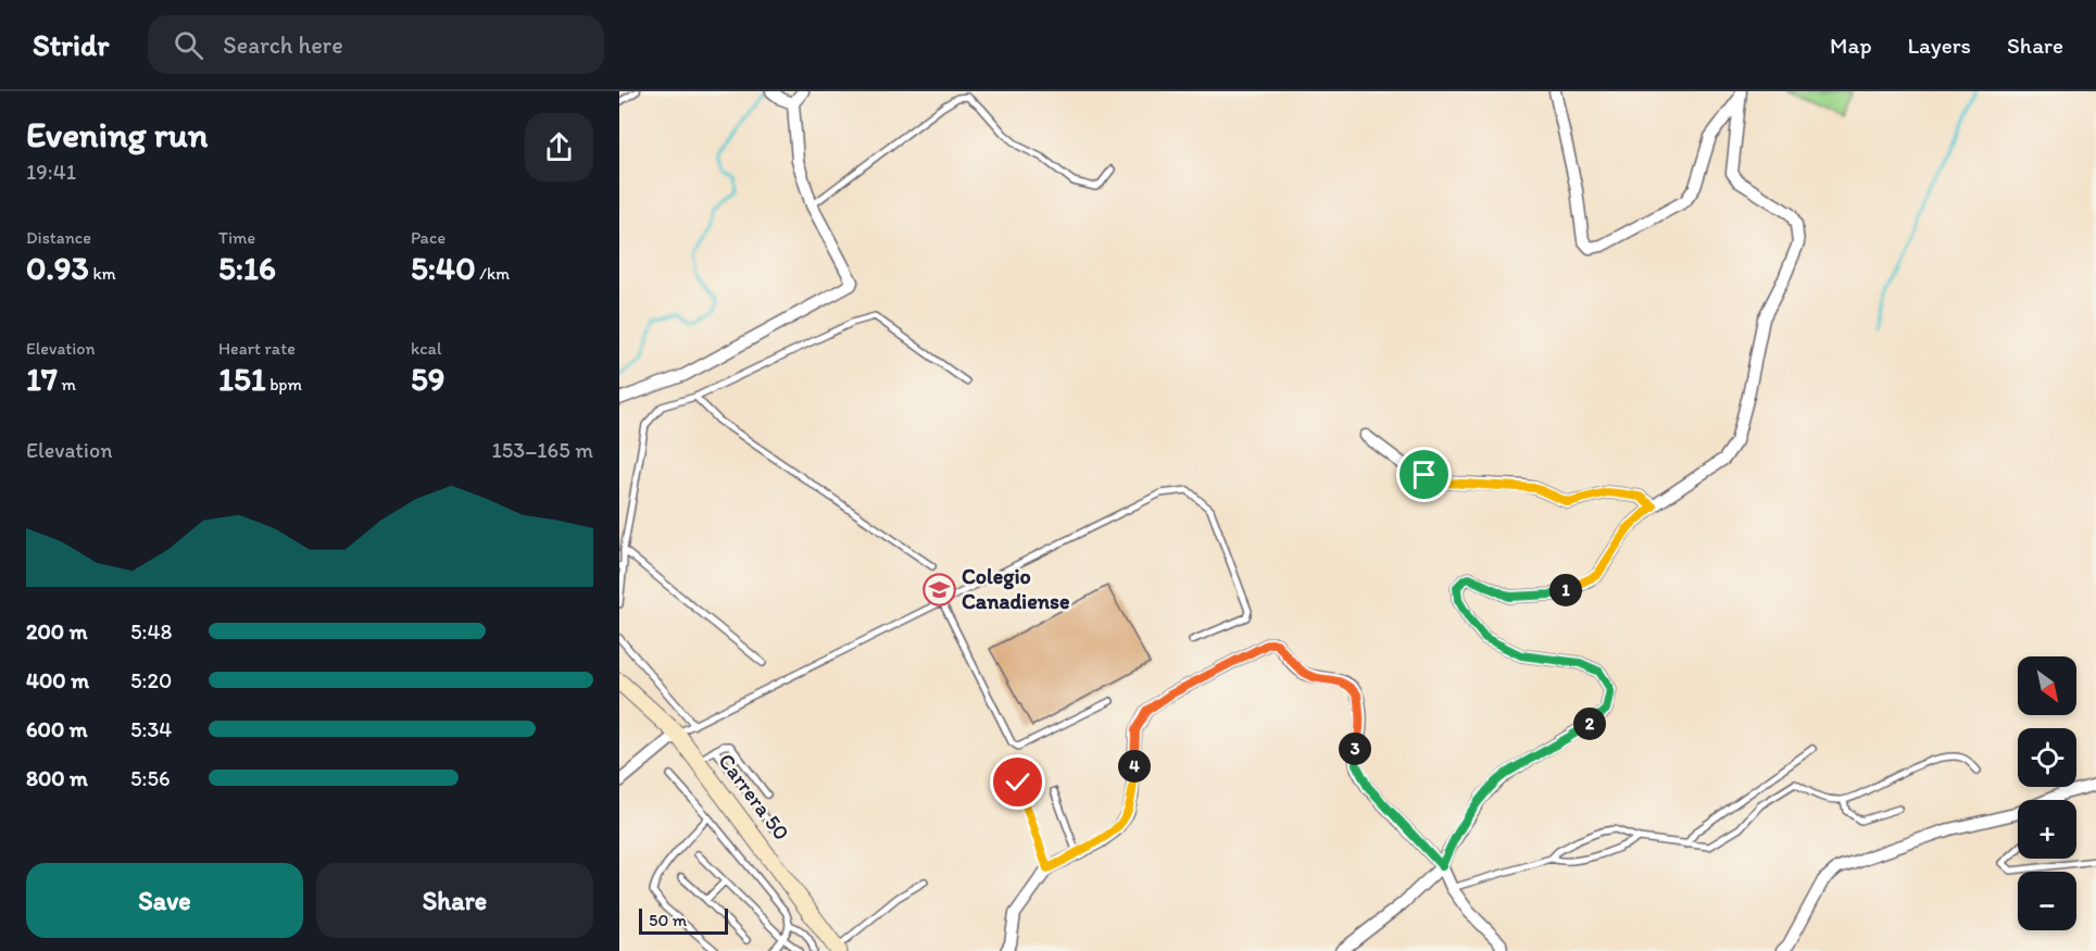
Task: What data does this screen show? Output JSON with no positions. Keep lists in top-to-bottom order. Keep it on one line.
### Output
{"streets":{"main road":["Carrera 50"]},"places":{"school or university":["Colegio Canadiense"]},"scale_bar":"50 m","north":"bottom right","page":{"header":"Stridr","search":"Search here","nav":["Map","Layers","Share"],"heading":["Evening run","19:41"],"stats":[["Distance","0.93 km"],["Time","5:16"],["Pace","5:40 /km"],["Elevation","17 m"],["Heart rate","151 bpm"],["kcal","59"]],"chart":["Elevation","153–165 m"],"pins":["1","2","3","4"],"list":[{"name":"200 m","note":"5:48"},{"name":"400 m","note":"5:20"},{"name":"600 m","note":"5:34"},{"name":"800 m","note":"5:56"}],"map_buttons":["+","−"],"buttons":["Save","Share"],"scale":"50 m"}}
